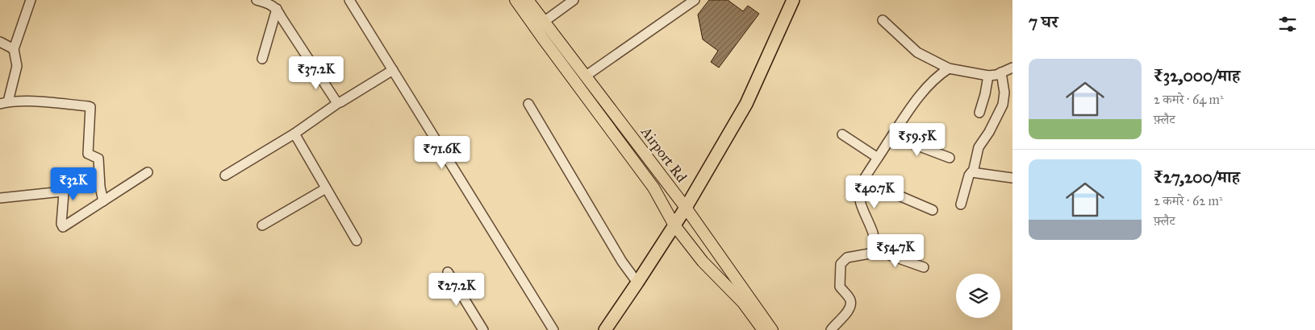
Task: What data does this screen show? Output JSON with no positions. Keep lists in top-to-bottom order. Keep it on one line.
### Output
{"streets":{"main road":["Airport Rd"]},"page":{"heading":"7 घर","list":[{"name":"₹32,000/माह","note":"2 कमरे · 64 m² · फ़्लैट"},{"name":"₹27,200/माह","note":"2 कमरे · 62 m² · फ़्लैट"}],"price":["₹37.2K","₹59.5K","₹71.6K","₹32K","₹40.7K","₹54.7K","₹27.2K"]}}
